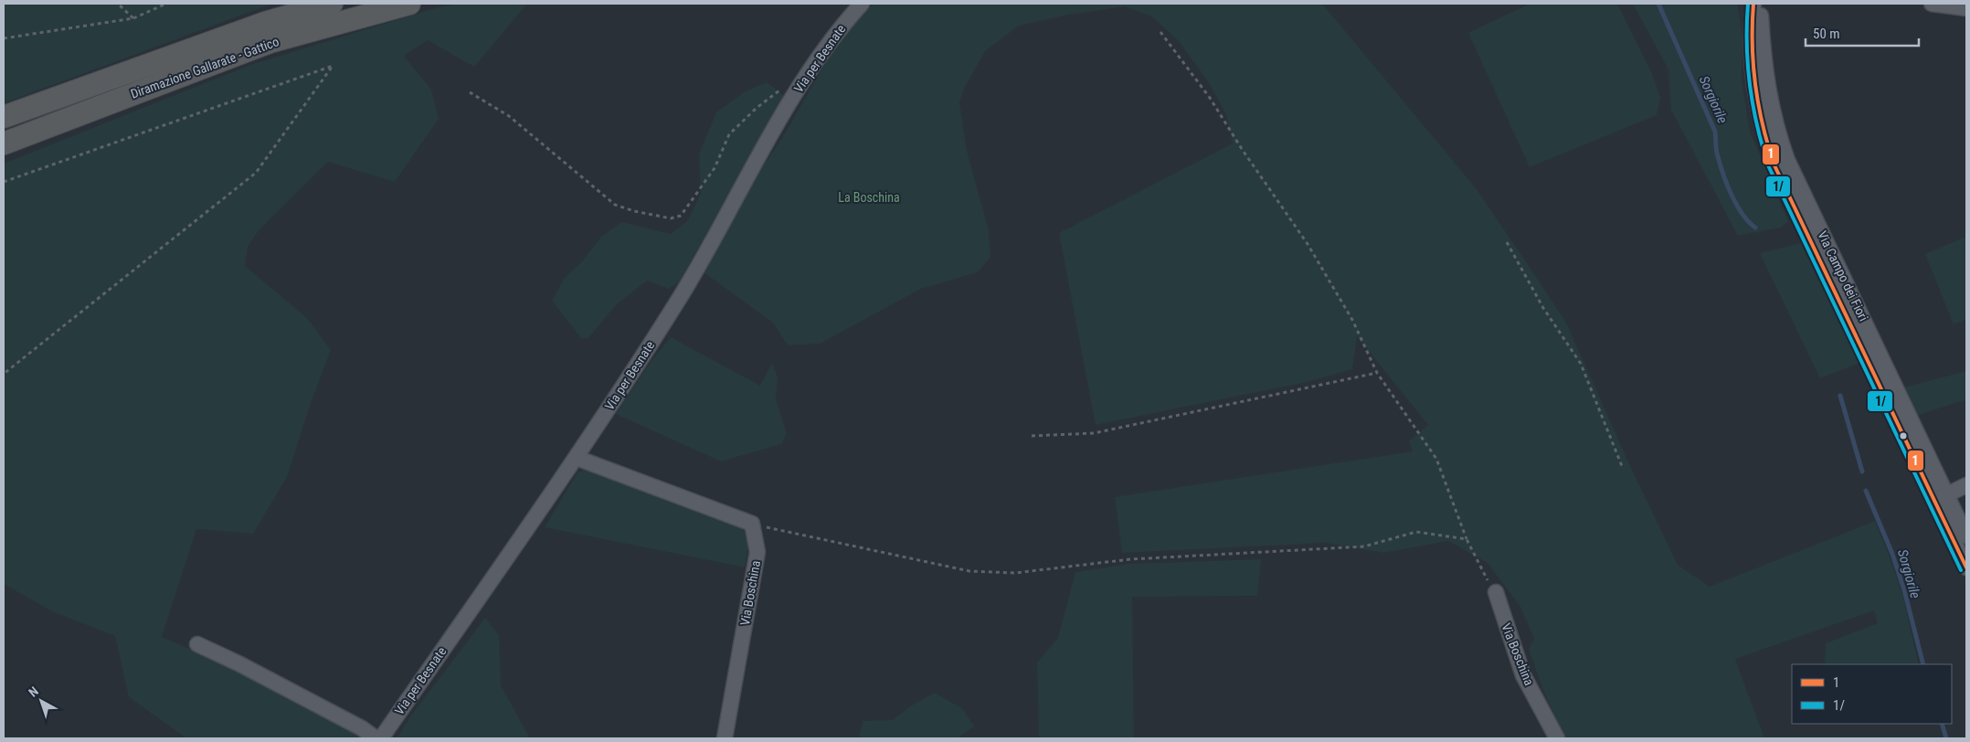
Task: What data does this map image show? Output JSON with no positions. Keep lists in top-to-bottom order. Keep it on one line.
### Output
{"streets":{"highway":["Diramazione Gallarate - Gattico"],"street":["Via per Besnate","Via Campo dei Fiori","Via Boschina"]},"water":["Sorgiorile"],"parks":["La Boschina"],"lines":["transit line 1","transit line 1/"],"legend":["1","1/"],"scale_bar":"50 m","north":"top left"}
